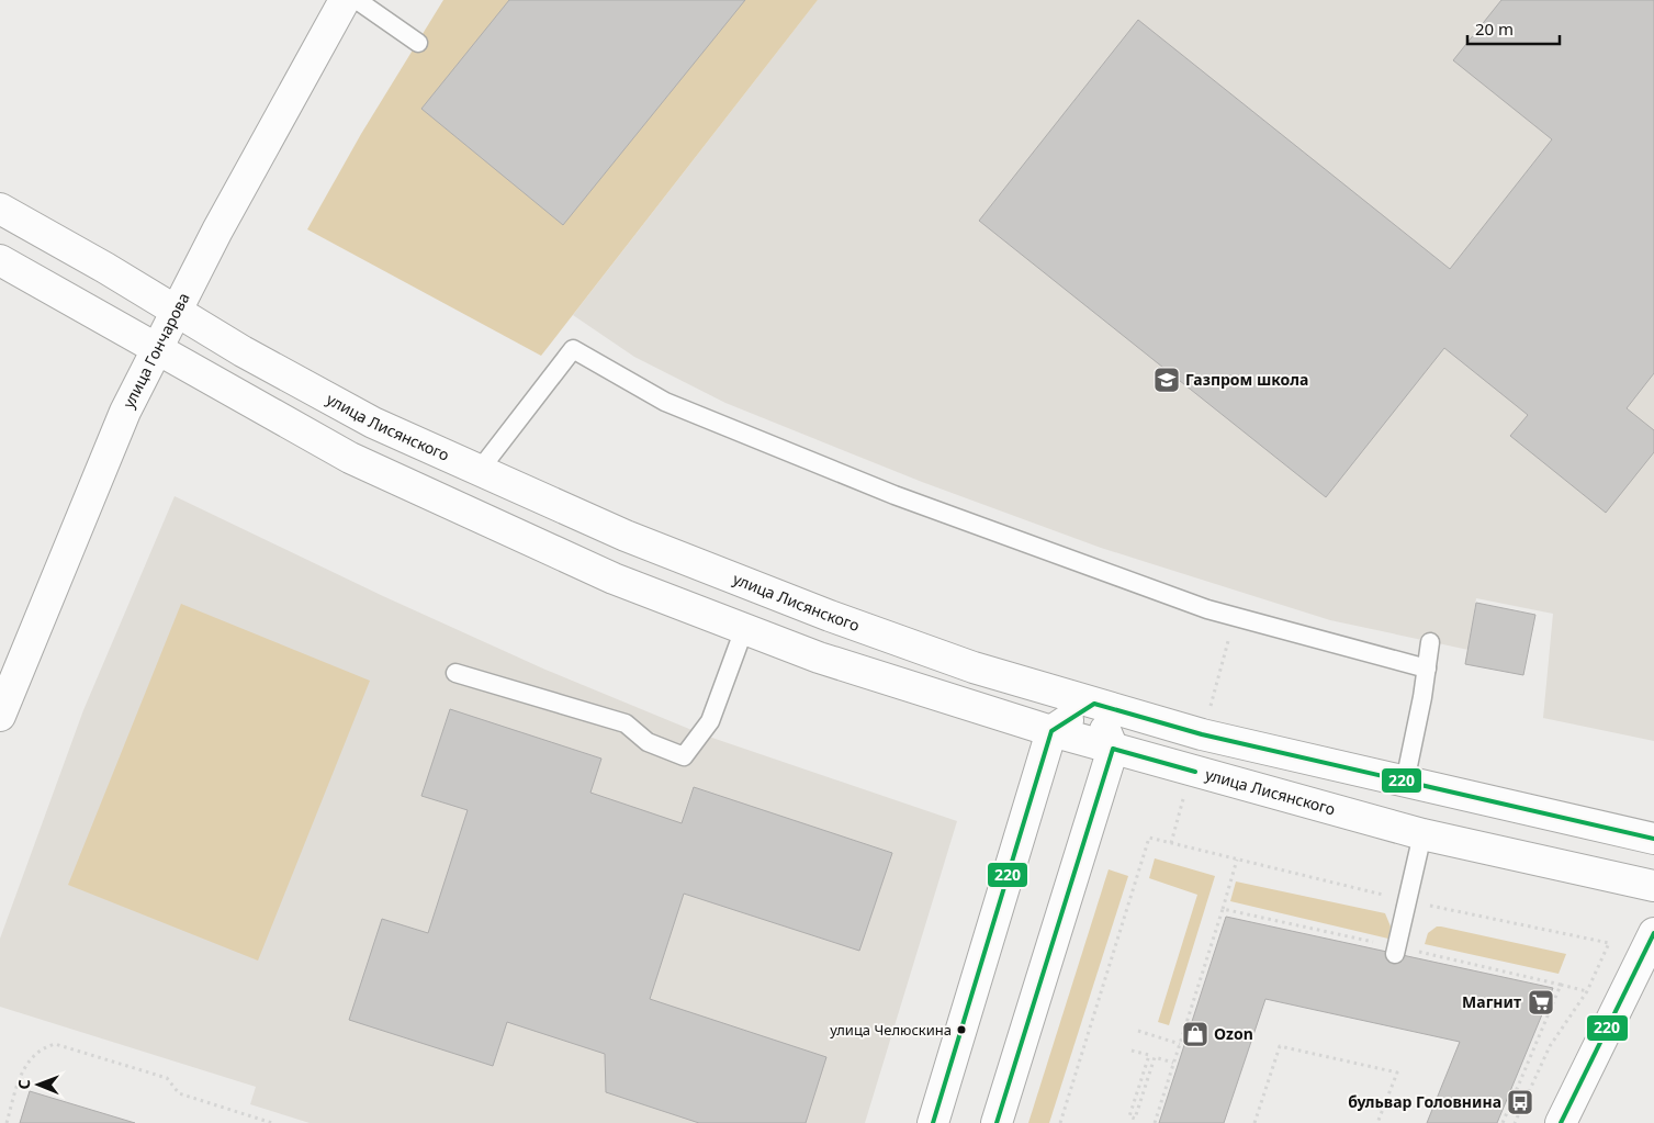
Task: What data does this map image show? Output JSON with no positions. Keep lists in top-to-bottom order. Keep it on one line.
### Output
{"streets":{"street":["улица Гончарова","улица Лисянского"]},"crossings":[["улица Гончарова","улица Лисянского"]],"places":{"school or university":["Газпром школа"],"supermarket":["Магнит"],"other":["улица Челюскина"],"shop":["Ozon"],"bus stop":["бульвар Головнина"]},"lines":["transit line 220"],"scale_bar":"20 m","north":"left"}
